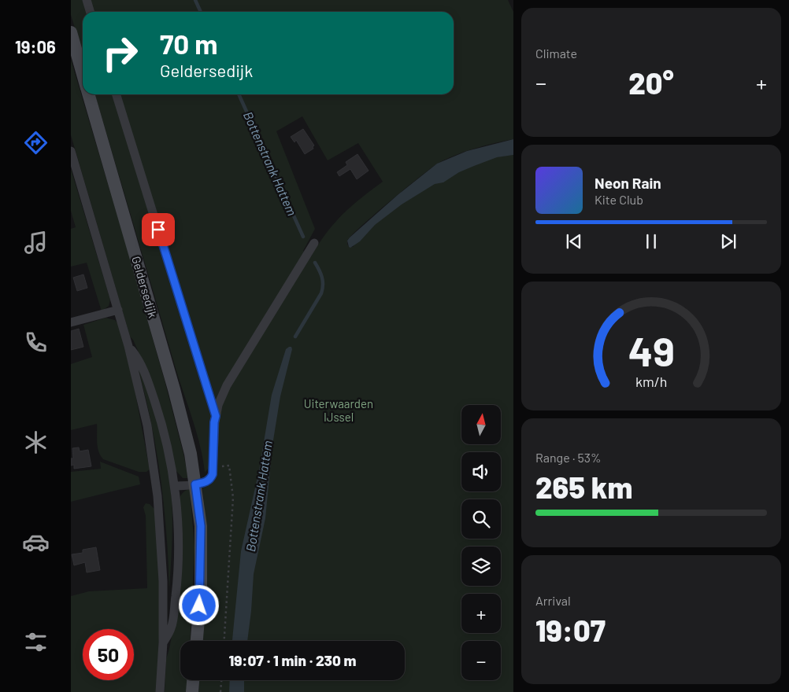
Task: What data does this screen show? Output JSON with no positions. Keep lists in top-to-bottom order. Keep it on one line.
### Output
{"streets":{"main road":["Geldersedijk"]},"water":["Bottenstrank Hattem"],"parks":["Uiterwaarden IJssel"],"north":"top","page":{"tabs":"19:06","tile":["Climate",["Range · 53%","265 km"],["Arrival","19:07"]],"turn":["70 m","Geldersedijk"],"heat":["−","20°","+"],"song":["Neon Rain","Kite Club"],"map_buttons":["+","−"],"limit":"50","trip":"19:07 · 1 min · 230 m","gauge":["49","km/h"]}}
